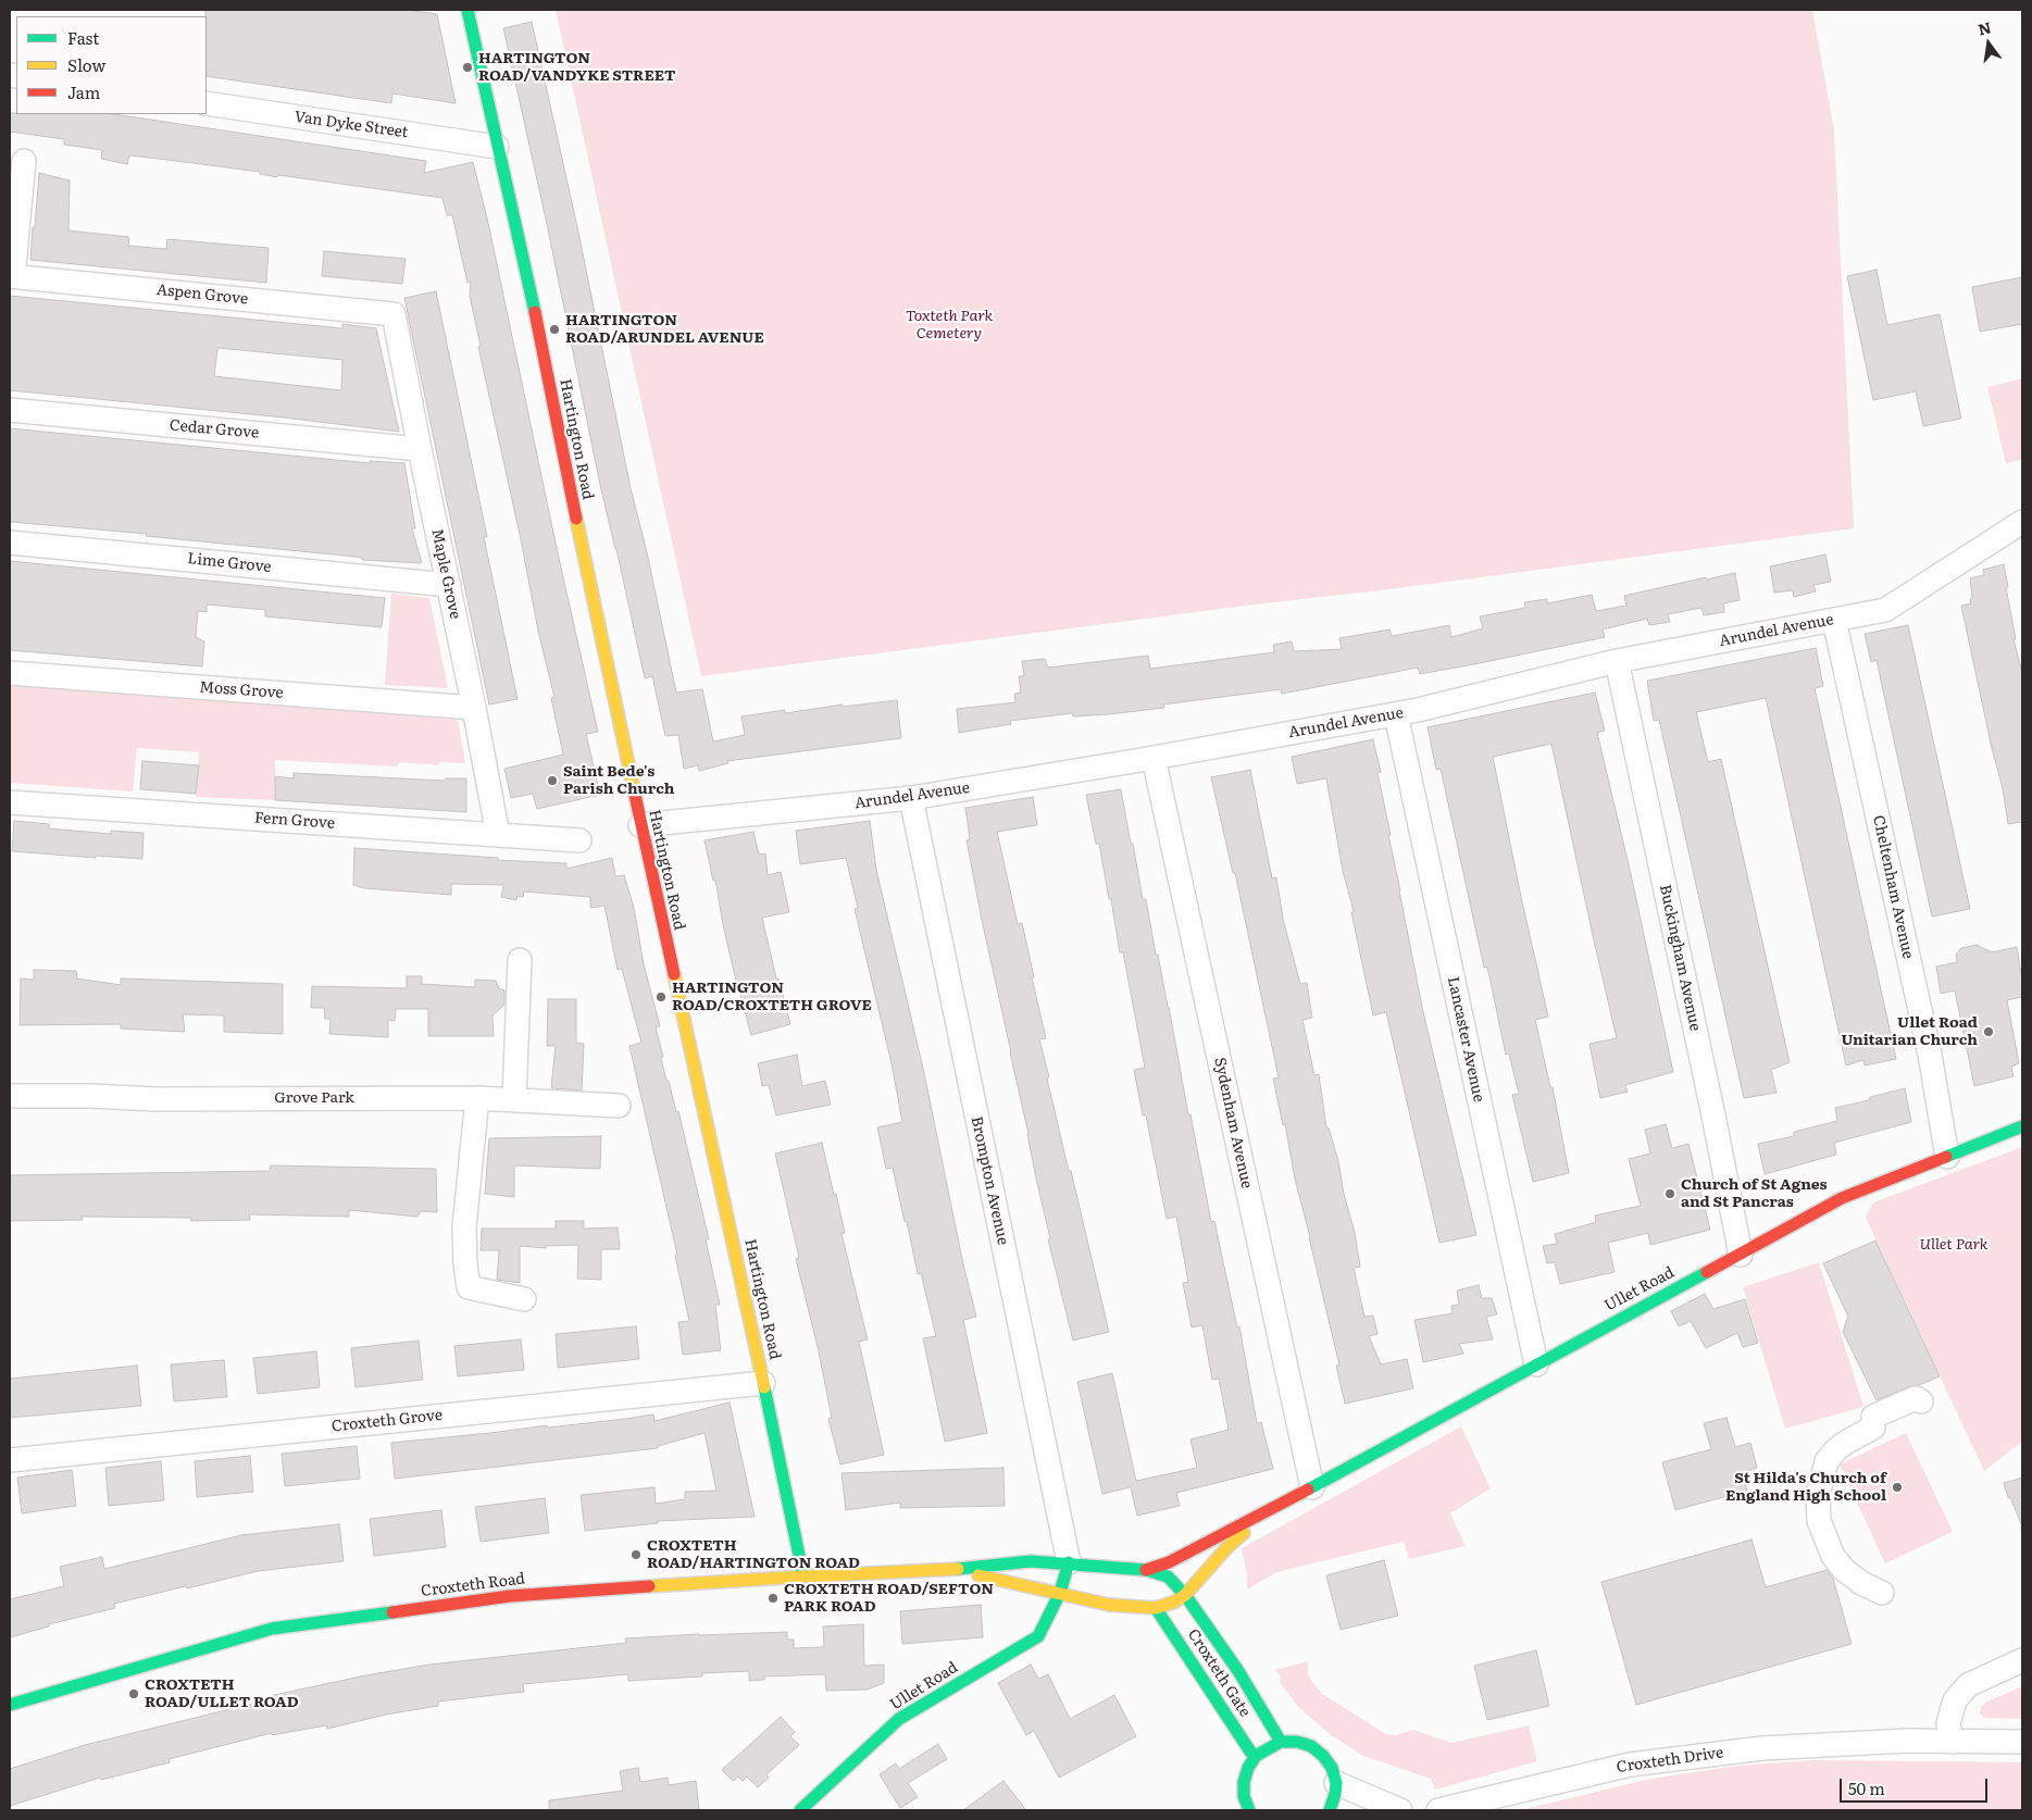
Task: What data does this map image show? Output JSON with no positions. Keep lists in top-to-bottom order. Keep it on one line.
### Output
{"streets":{"main road":["Hartington Road","Ullet Road","Croxteth Road","Croxteth Gate"],"street":["Van Dyke Street","Aspen Grove","Cedar Grove","Lime Grove","Maple Grove","Arundel Avenue","Moss Grove","Fern Grove","Cheltenham Avenue","Buckingham Avenue","Lancaster Avenue","Grove Park","Sydenham Avenue","Brompton Avenue","Croxteth Grove","Croxteth Drive"]},"crossings":[["Van Dyke Street","Hartington Road"],["Aspen Grove","Maple Grove"],["Cedar Grove","Maple Grove"],["Hartington Road","Arundel Avenue"],["Hartington Road","Croxteth Grove"],["Hartington Road","Croxteth Road"],["Lime Grove","Maple Grove"],["Maple Grove","Moss Grove"],["Maple Grove","Fern Grove"],["Arundel Avenue","Cheltenham Avenue"],["Arundel Avenue","Buckingham Avenue"],["Arundel Avenue","Lancaster Avenue"],["Arundel Avenue","Sydenham Avenue"],["Arundel Avenue","Brompton Avenue"],["Cheltenham Avenue","Ullet Road"],["Buckingham Avenue","Ullet Road"],["Lancaster Avenue","Ullet Road"],["Sydenham Avenue","Ullet Road"],["Brompton Avenue","Croxteth Road"],["Ullet Road","Croxteth Road"],["Ullet Road","Croxteth Gate"],["Croxteth Road","Croxteth Gate"]],"parks":["Toxteth Park Cemetery","Ullet Park"],"places":["HARTINGTON ROAD/VANDYKE STREET","HARTINGTON ROAD/ARUNDEL AVENUE","Saint Bede's Parish Church","HARTINGTON ROAD/CROXTETH GROVE","Ullet Road Unitarian Church","Church of St Agnes and St Pancras","St Hilda's Church of England High School","CROXTETH ROAD/HARTINGTON ROAD","CROXTETH ROAD/SEFTON PARK ROAD","CROXTETH ROAD/ULLET ROAD"],"legend":["Fast","Slow","Jam"],"scale_bar":"50 m","north":"top"}
